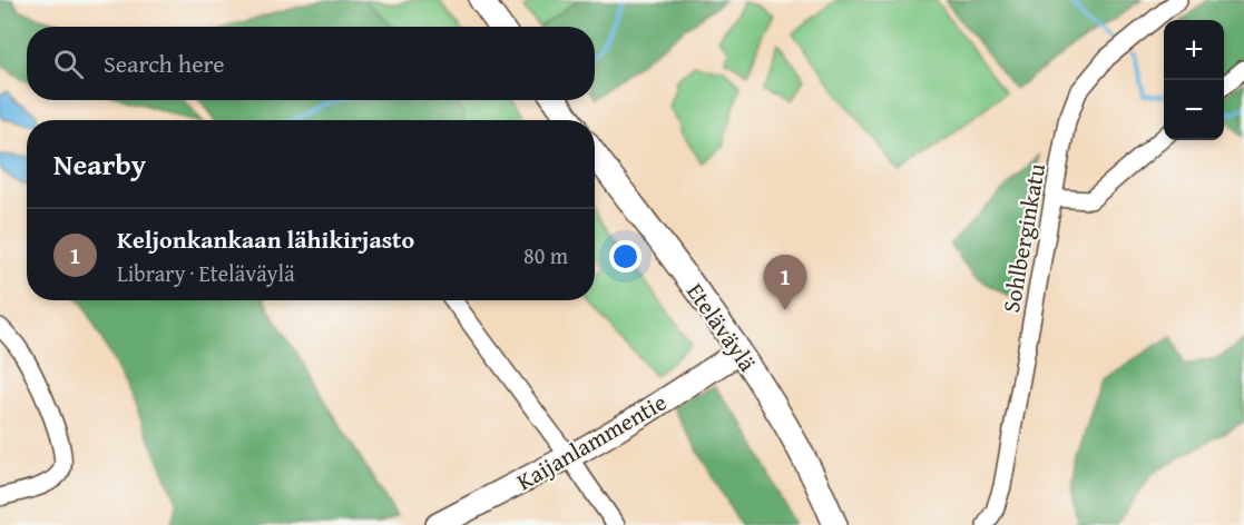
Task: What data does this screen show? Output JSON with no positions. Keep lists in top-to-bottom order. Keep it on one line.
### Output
{"streets":{"main road":["Eteläväylä","Kaijanlammentie"],"street":["Sohlberginkatu"]},"crossings":[["Eteläväylä","Kaijanlammentie"]],"page":{"map_buttons":["+","−"],"search":"Search here","heading":"Nearby","list":[{"mark":"1","name":"Keljonkankaan lähikirjasto","note":"Library · Eteläväylä","value":"80 m"}],"pins":"1"}}
